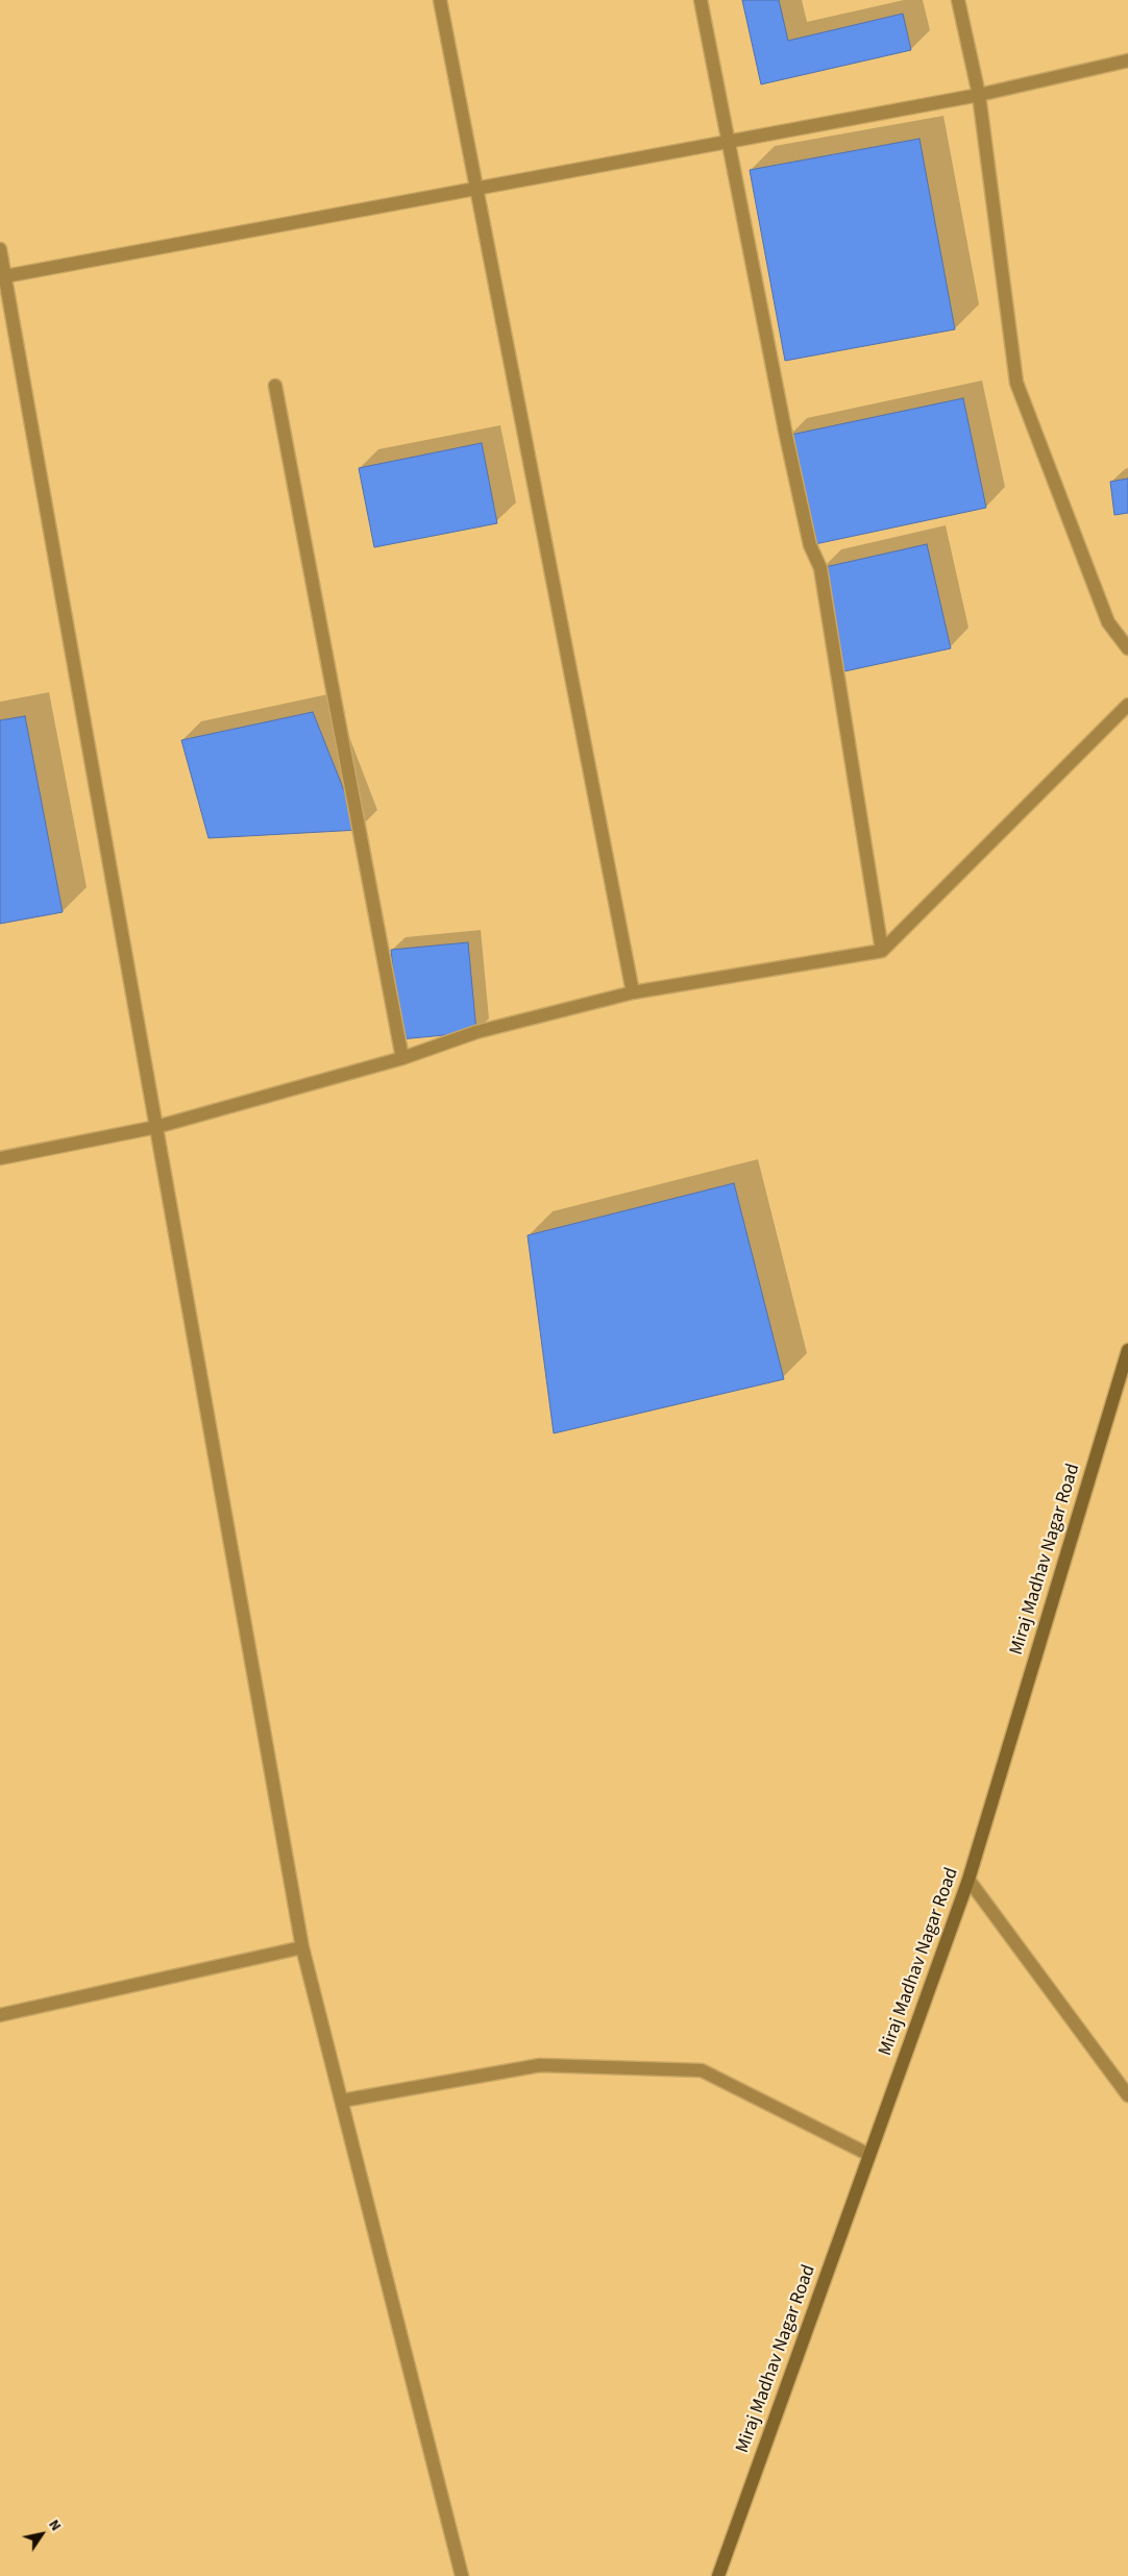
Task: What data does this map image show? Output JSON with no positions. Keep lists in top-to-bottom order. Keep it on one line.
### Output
{"streets":{"street":["Miraj Madhav Nagar Road"]},"north":"top right"}
